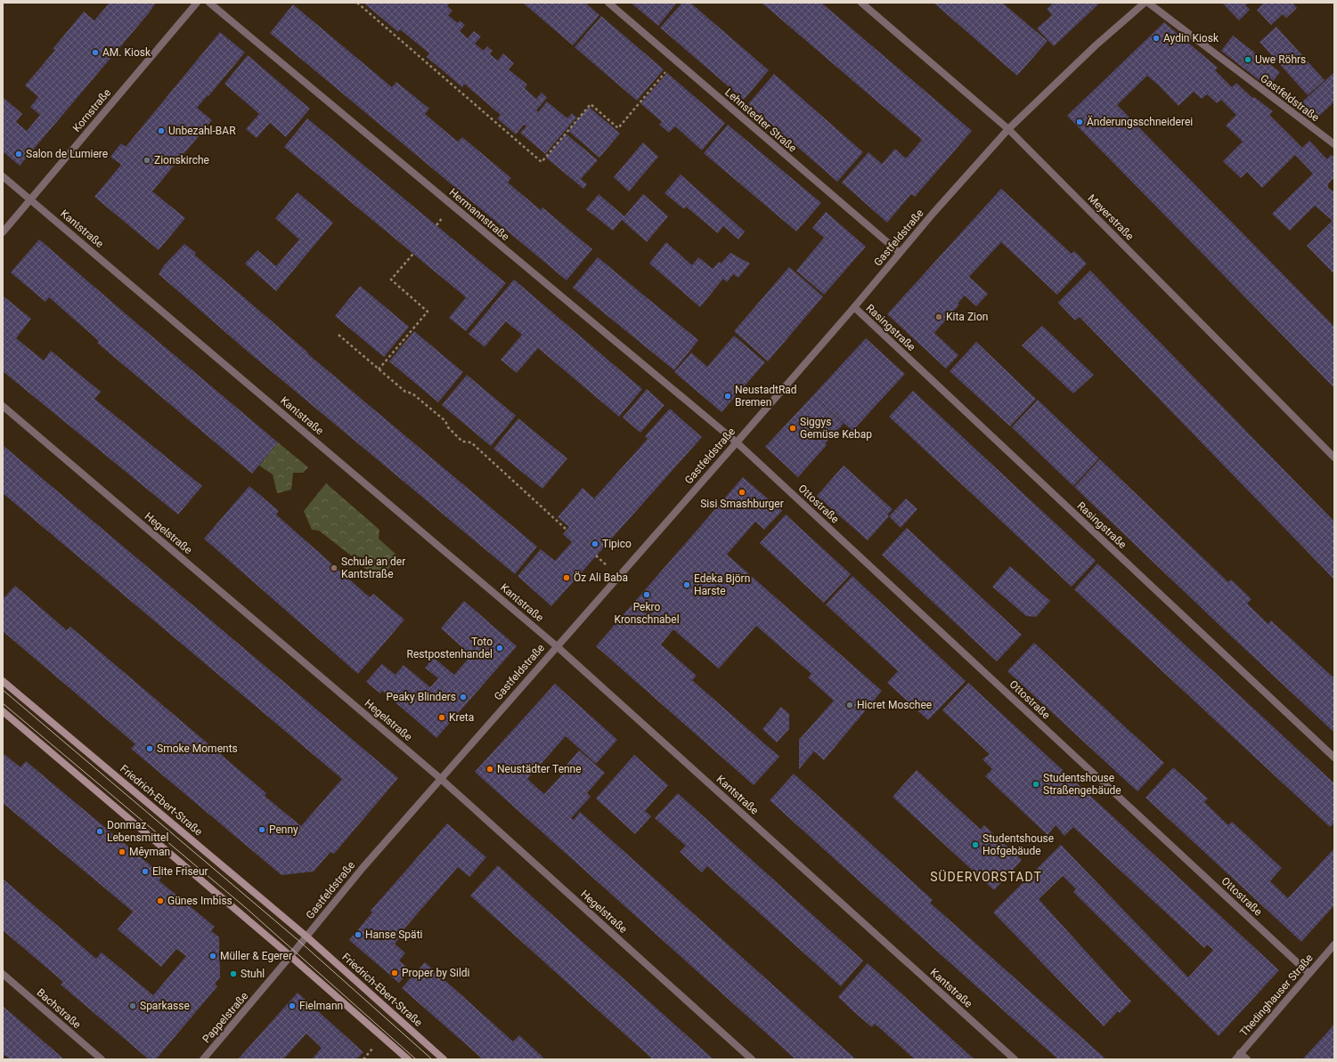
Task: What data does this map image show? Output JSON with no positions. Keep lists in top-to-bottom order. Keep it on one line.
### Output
{"streets":{"main road":["Friedrich-Ebert-Straße"],"street":["Gastfeldstraße","Kornstraße","Lehnstedter Straße","Hermannstraße","Meyerstraße","Kantstraße","Rasingstraße","Ottostraße","Hegelstraße","Thedinghauser Straße","Bachstraße","Pappelstraße"]},"crossings":[["Gastfeldstraße","Lehnstedter Straße"],["Gastfeldstraße","Hermannstraße"],["Gastfeldstraße","Meyerstraße"],["Gastfeldstraße","Kantstraße"],["Gastfeldstraße","Rasingstraße"],["Gastfeldstraße","Ottostraße"],["Gastfeldstraße","Hegelstraße"],["Gastfeldstraße","Friedrich-Ebert-Straße"],["Kornstraße","Kantstraße"],["Hermannstraße","Ottostraße"],["Ottostraße","Thedinghauser Straße"]],"districts":["SÜDERVORSTADT"],"places":["Aydin Kiosk","AM. Kiosk","Uwe Röhrs","Änderungsschneiderei","Unbezahl-BAR","Salon de Lumiere","Zionskirche","Kita Zion","NeustadtRad Bremen","Siggys Gemüse Kebap","Sisi Smashburger","Tipico","Schule an der Kantstraße","Öz Ali Baba","Edeka Björn Harste","Pekro Kronschnabel","Toto Restpostenhandel","Peaky Blinders","Hicret Moschee","Kreta","Smoke Moments","Neustädter Tenne","Studentshouse Straßengebäude","Penny","Donmaz Lebensmittel","Studentshouse Hofgebäude","Mêyman","Elite Friseur","Günes Imbiss","Hanse Späti","Müller & Egerer","Proper by Sildi","Stuhl","Sparkasse","Fielmann"]}
